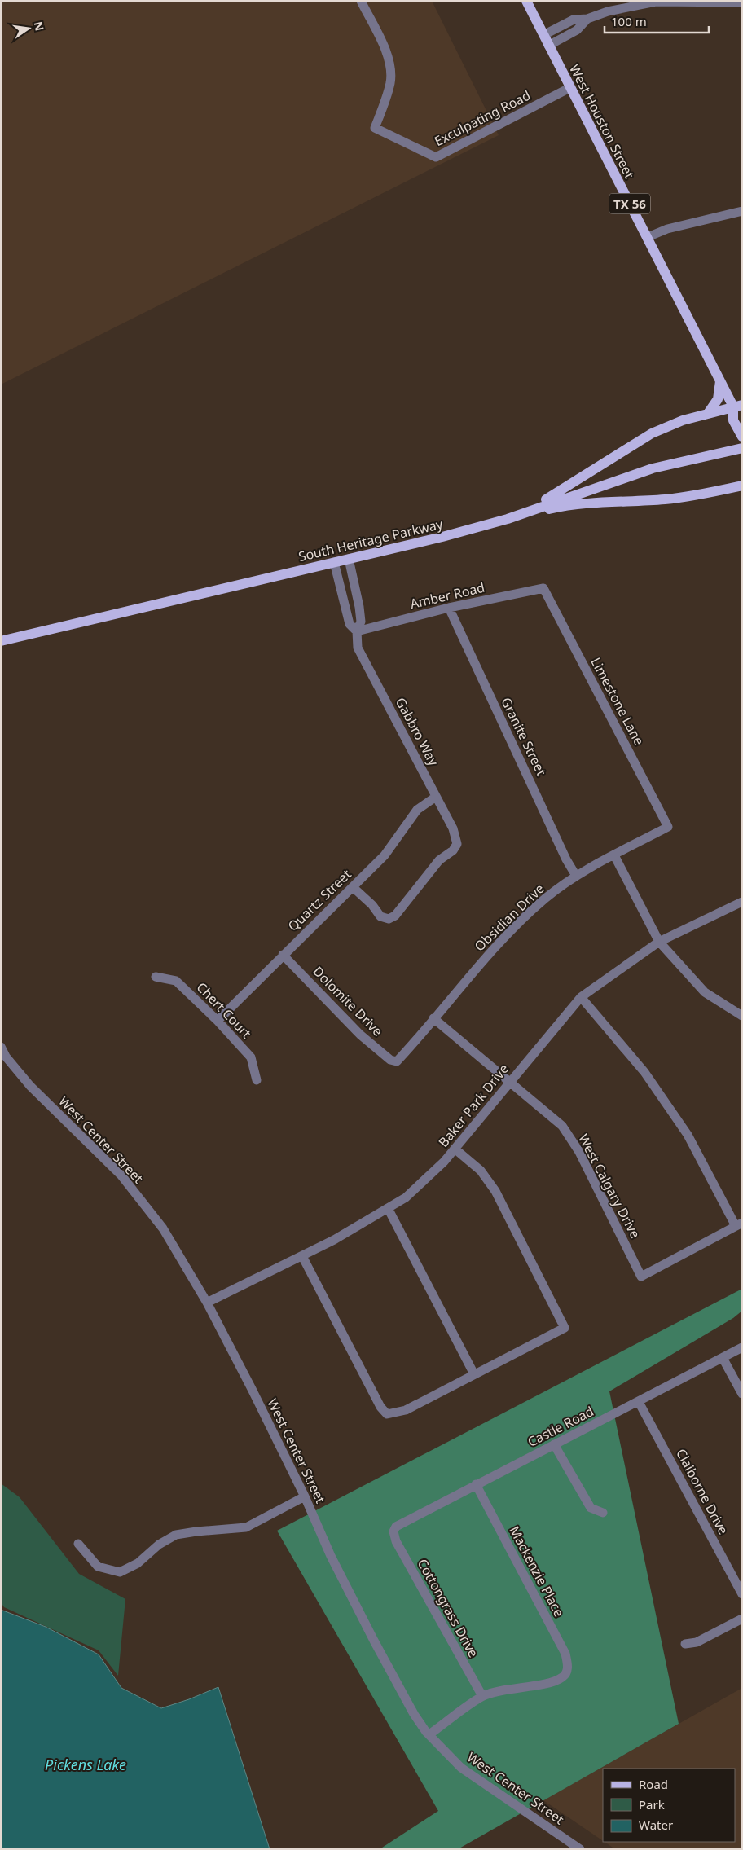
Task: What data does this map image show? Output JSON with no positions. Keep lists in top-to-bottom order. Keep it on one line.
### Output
{"streets":{"main road":["West Houston Street","TX 56","South Heritage Parkway"],"street":["Exculpating Road","Amber Road","Limestone Lane","Gabbro Way","Granite Street","Quartz Street","Obsidian Drive","Dolomite Drive","Chert Court","Baker Park Drive","West Center Street","West Calgary Drive","Castle Road","Claiborne Drive","Mackenzie Place","Cottongrass Drive"]},"crossings":[["Exculpating Road","West Houston Street"],["South Heritage Parkway","Gabbro Way"],["Amber Road","Limestone Lane"],["Amber Road","Gabbro Way"],["Amber Road","Granite Street"],["Limestone Lane","Obsidian Drive"],["Gabbro Way","Quartz Street"],["Granite Street","Obsidian Drive"],["Quartz Street","Dolomite Drive"],["Quartz Street","Chert Court"],["Obsidian Drive","Dolomite Drive"],["Obsidian Drive","West Calgary Drive"],["Baker Park Drive","West Center Street"],["Baker Park Drive","West Calgary Drive"],["Castle Road","Claiborne Drive"],["Castle Road","Mackenzie Place"],["Castle Road","Cottongrass Drive"],["Mackenzie Place","Cottongrass Drive"]],"water":["Pickens Lake"],"legend":["Road","Park","Water"],"scale_bar":"100 m","north":"right"}
